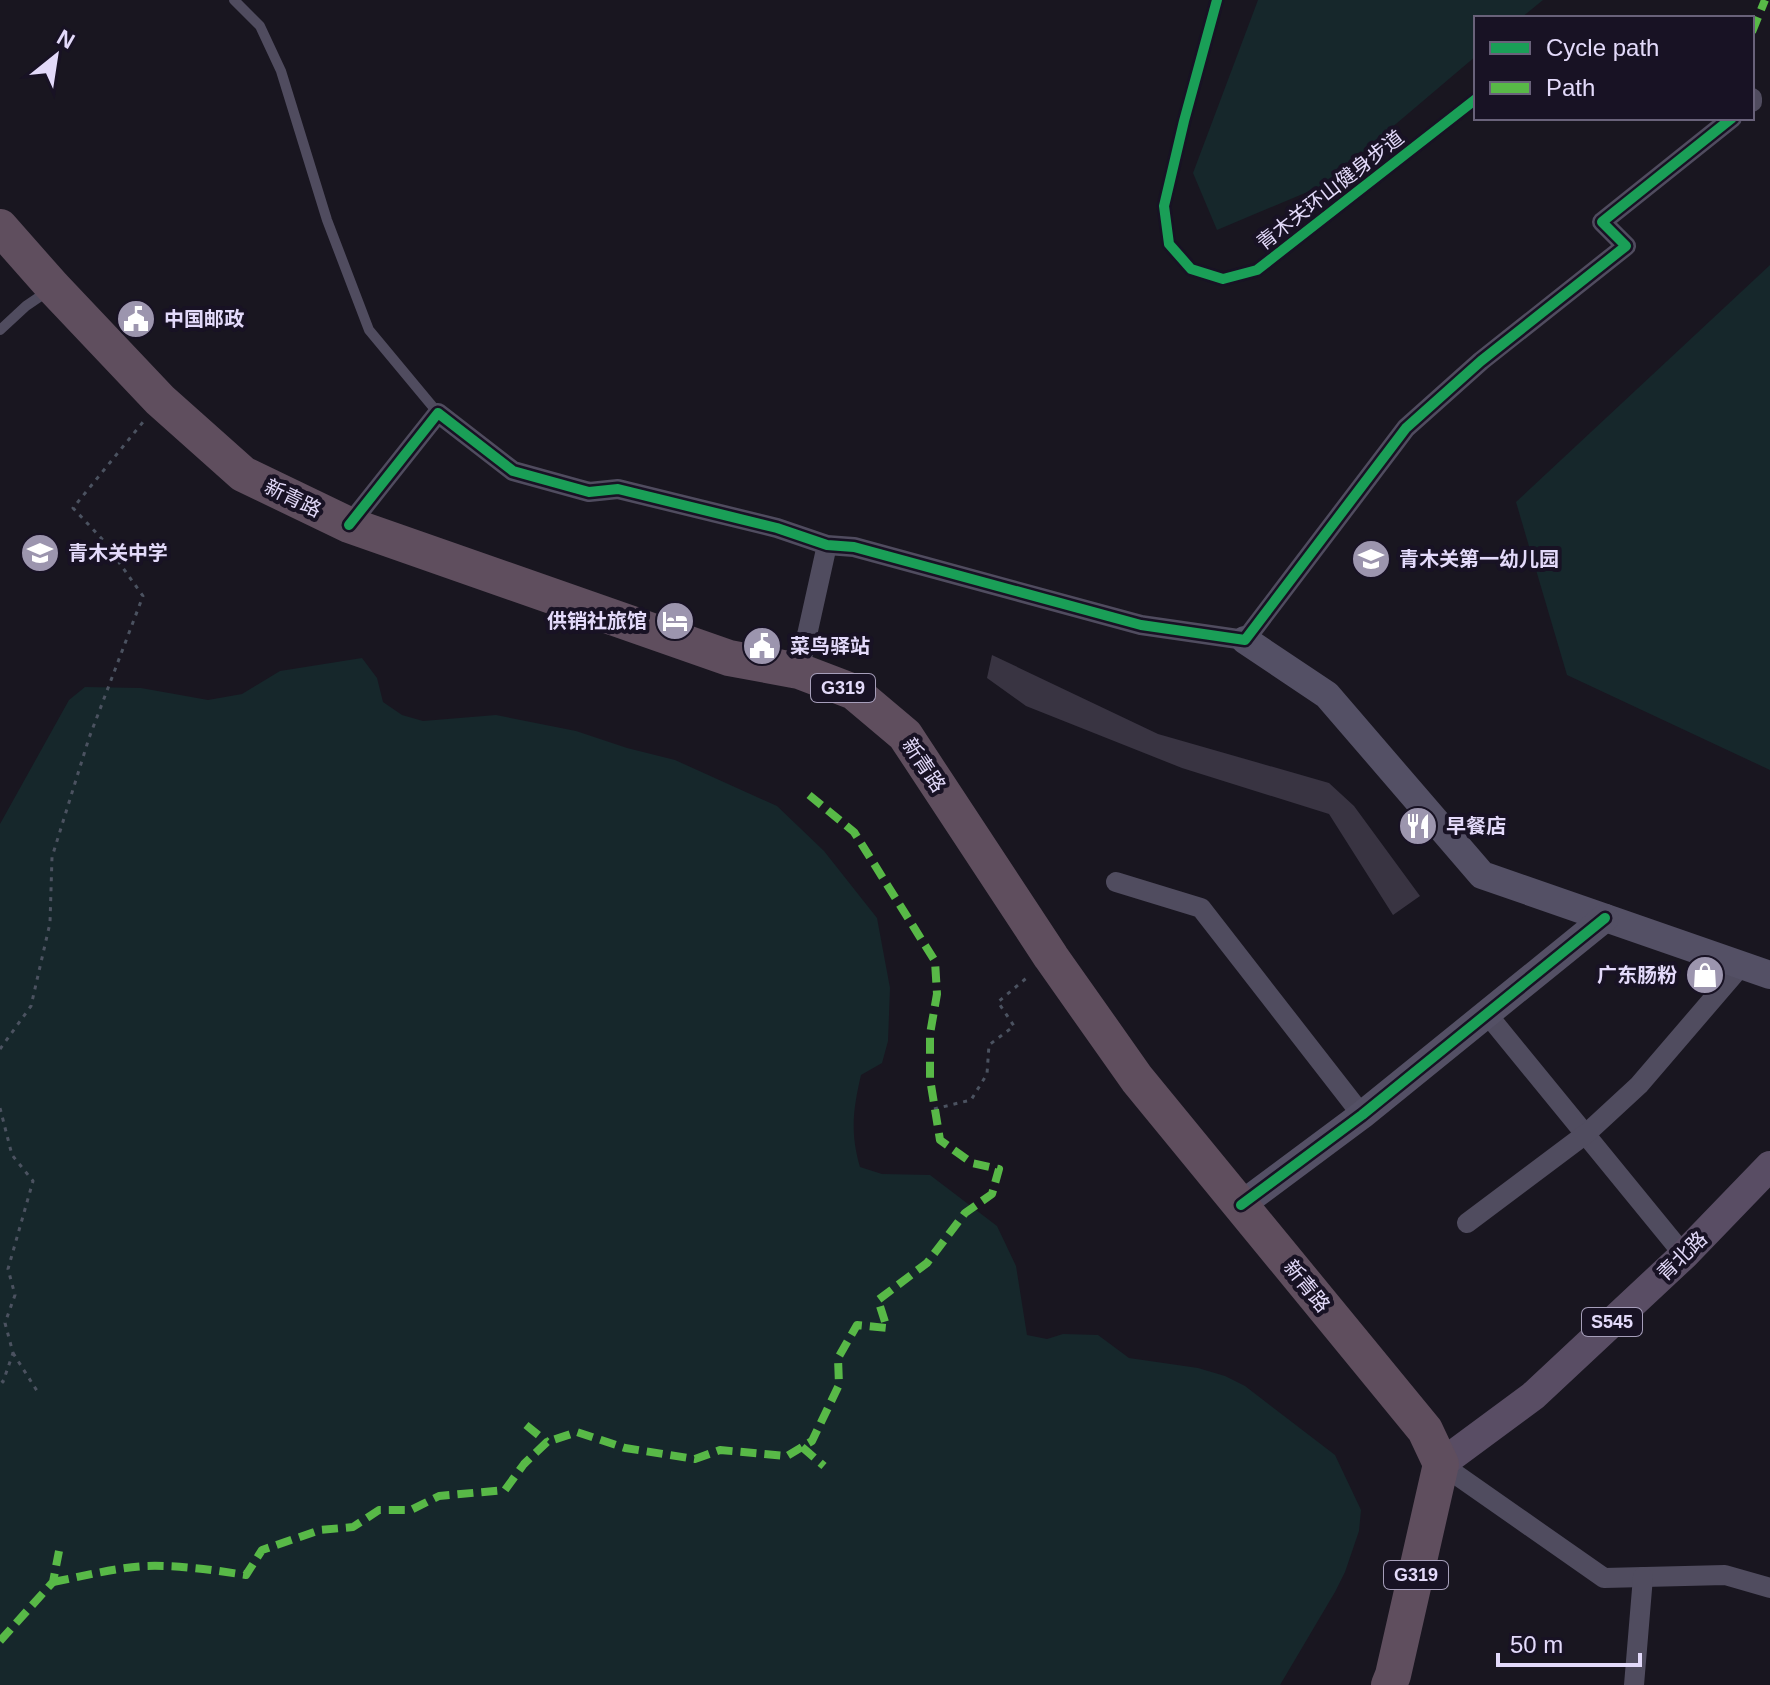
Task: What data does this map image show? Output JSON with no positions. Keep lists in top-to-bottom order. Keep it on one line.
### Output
{"streets":{"highway":["新青路","G319"],"main road":["青北路","S545"],"cycle path":["青木关环山健身步道"]},"crossings":[["新青路","G319"],["新青路","青北路"],["G319","青北路"]],"places":{"public building":["中国邮政","菜鸟驿站"],"school or university":["青木关中学","青木关第一幼儿园"],"hotel":["供销社旅馆"],"restaurant":["早餐店"],"shop":["广东肠粉"]},"legend":["Cycle path","Path"],"scale_bar":"50 m","north":"top right"}
